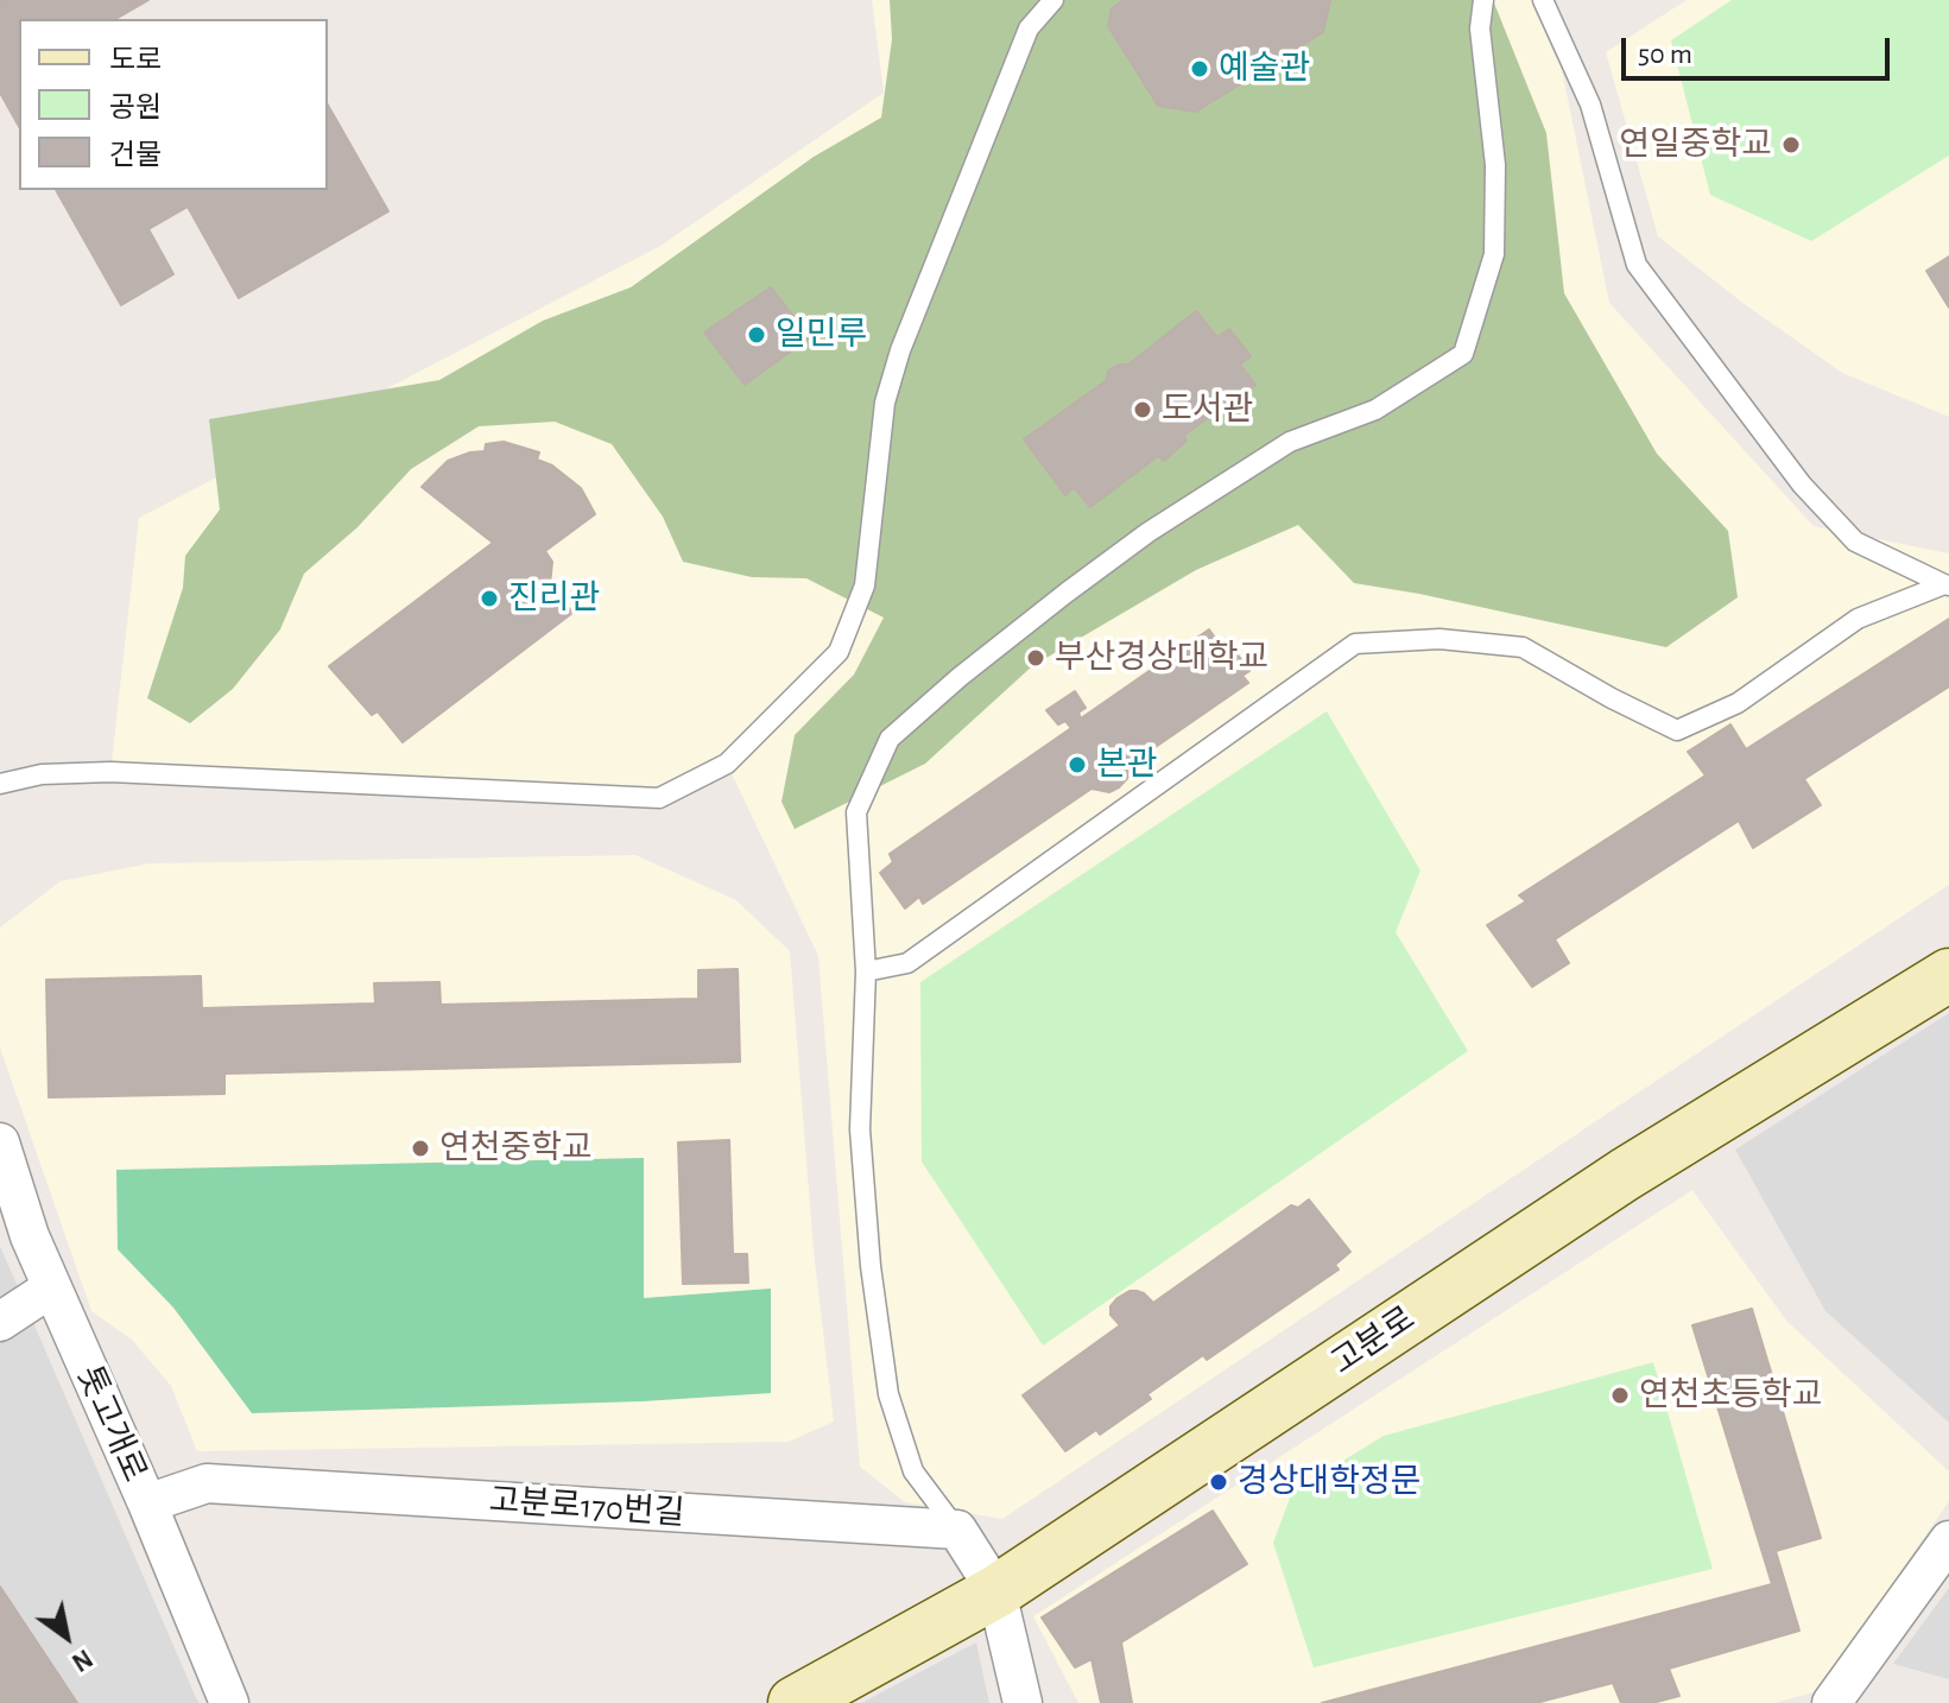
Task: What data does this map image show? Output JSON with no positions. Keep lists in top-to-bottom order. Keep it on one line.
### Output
{"streets":{"main road":["고분로"],"street":["톳고개로","고분로170번길"]},"crossings":[["톳고개로","고분로170번길"]],"places":["예술관","연일중학교","일민루","도서관","진리관","부산경상대학교","본관","연천중학교","연천초등학교","경상대학정문"],"legend":["도로","공원","건물"],"scale_bar":"50 m","north":"bottom right"}
